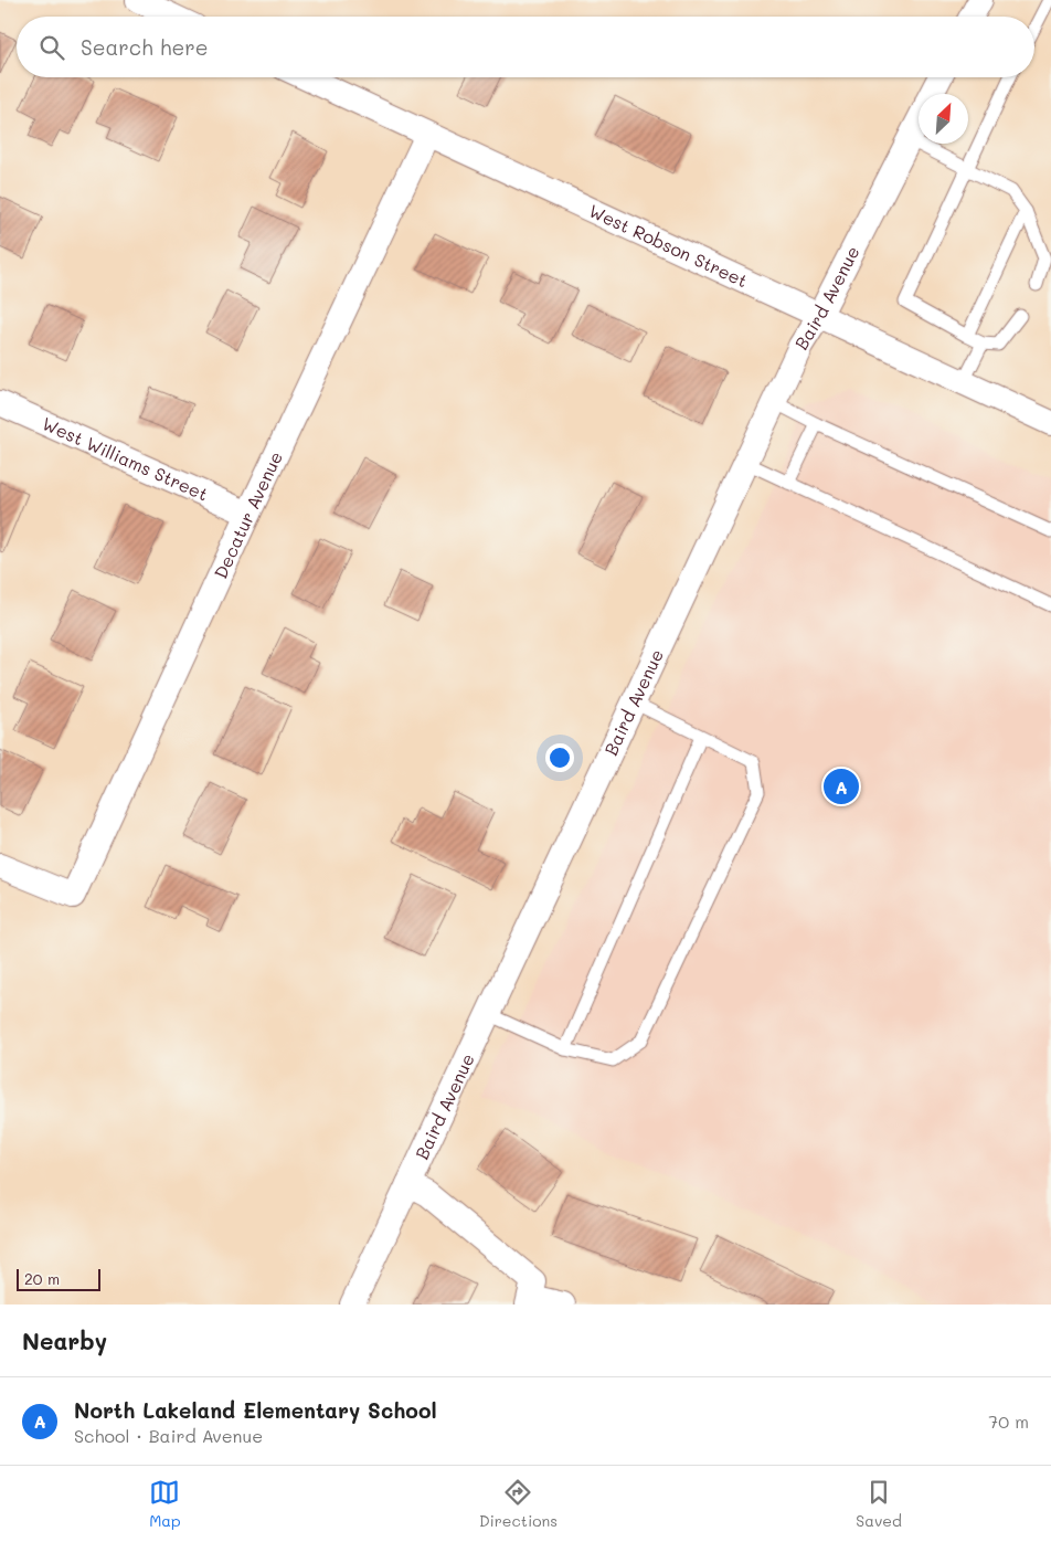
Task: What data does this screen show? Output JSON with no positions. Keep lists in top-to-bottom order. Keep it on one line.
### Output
{"streets":{"street":["West Robson Street","Baird Avenue","West Williams Street","Decatur Avenue"]},"crossings":[["West Robson Street","Baird Avenue"],["West Robson Street","Decatur Avenue"],["West Williams Street","Decatur Avenue"]],"scale_bar":"20 m","north":"top right","page":{"search":"Search here","pins":"A","scale":"20 m","heading":"Nearby","list":[{"mark":"A","name":"North Lakeland Elementary School","note":"School · Baird Avenue","value":"70 m"}],"nav":["Map","Directions","Saved"]}}
